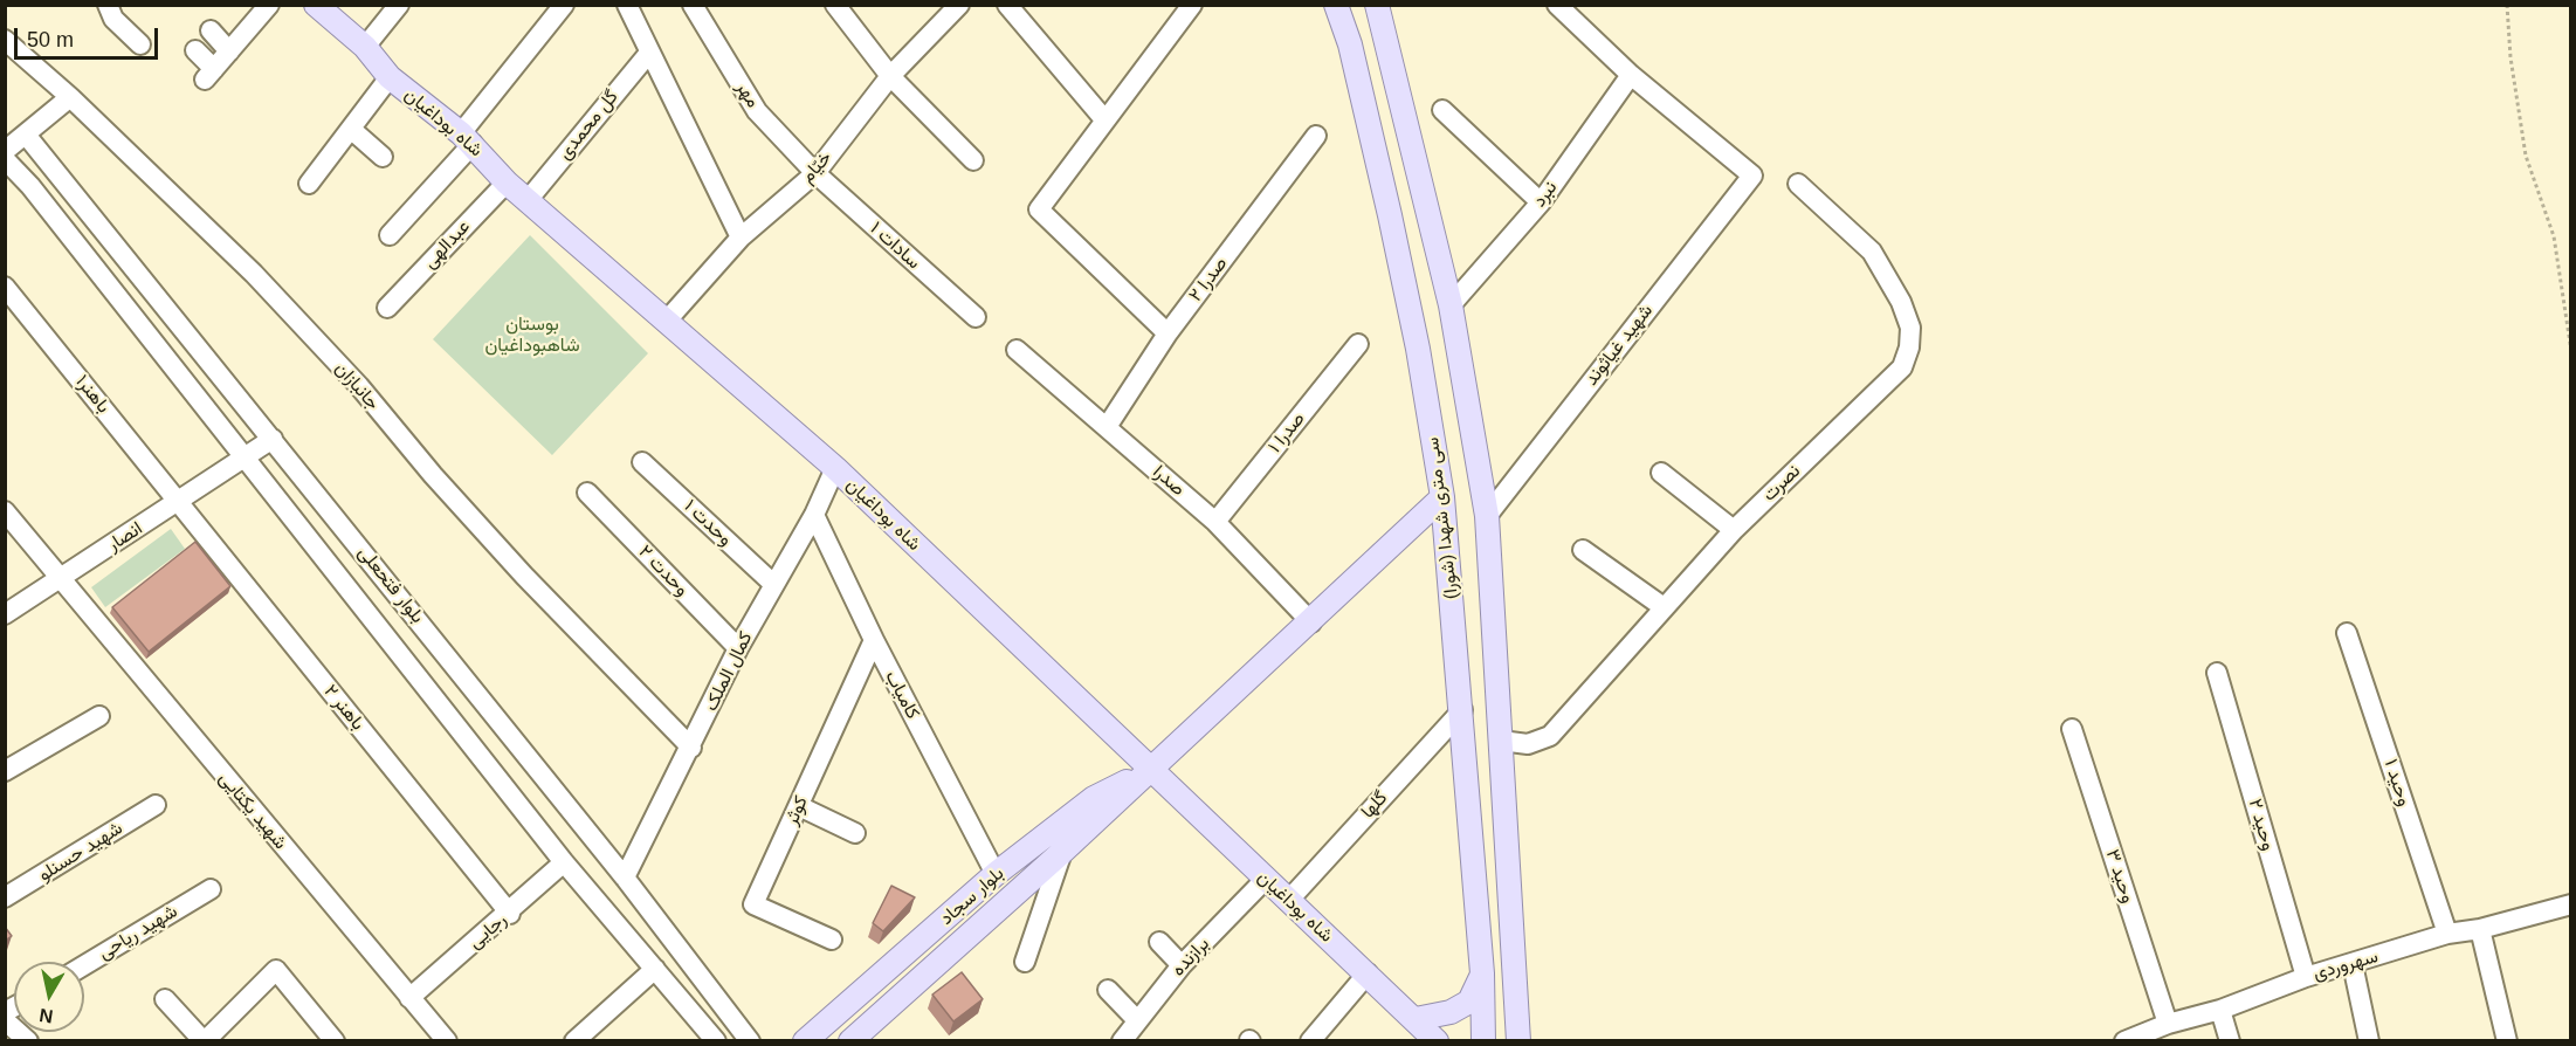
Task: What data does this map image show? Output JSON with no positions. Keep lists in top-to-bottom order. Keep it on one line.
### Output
{"streets":{"main road":["شاه بوداغیان","سی متری شهدا (شورا)","بلوار سجاد"],"street":["مهر","گل محمدی","خیّام","نبرد","عبدالهی","سادات ۱","صدرا ۲","شهید غیاثوند","جانبازان","باهنر۱","صدرا ۱","صدرا","نصرت","وحدت ۱","انصار","وحدت ۲","بلوار فتحعلی","کمال الملک","کامیاب","باهنر ۲","وحید ۱","گلها","شهید یکتایی","کوثر","وحید ۲","شهید حسنلو","وحید ۳","رجایی","شهید ریاحی","برازنده","سهروردی"]},"crossings":[["مهر","خیّام"],["مهر","سادات ۱"],["شاه بوداغیان","گل محمدی"],["شاه بوداغیان","خیّام"],["شاه بوداغیان","عبدالهی"],["شاه بوداغیان","کمال الملک"],["شاه بوداغیان","گلها"],["شاه بوداغیان","بلوار سجاد"],["شاه بوداغیان","برازنده"],["خیّام","سادات ۱"],["نبرد","شهید غیاثوند"],["نبرد","سی متری شهدا (شورا)"],["صدرا ۲","صدرا"],["شهید غیاثوند","سی متری شهدا (شورا)"],["جانبازان","کمال الملک"],["باهنر۱","انصار"],["باهنر۱","باهنر ۲"],["صدرا ۱","صدرا"],["صدرا","بلوار سجاد"],["نصرت","سی متری شهدا (شورا)"],["سی متری شهدا (شورا)","گلها"],["سی متری شهدا (شورا)","بلوار سجاد"],["وحدت ۱","کمال الملک"],["انصار","بلوار فتحعلی"],["انصار","باهنر ۲"],["انصار","شهید یکتایی"],["وحدت ۲","کمال الملک"],["بلوار فتحعلی","کمال الملک"],["بلوار فتحعلی","رجایی"],["کمال الملک","کامیاب"],["کامیاب","کوثر"],["کامیاب","بلوار سجاد"],["باهنر ۲","رجایی"],["وحید ۱","سهروردی"],["شهید یکتایی","رجایی"],["وحید ۲","سهروردی"],["وحید ۳","سهروردی"]],"parks":["بوستان شاهبوداغیان"],"scale_bar":"50 m","north":"bottom"}
